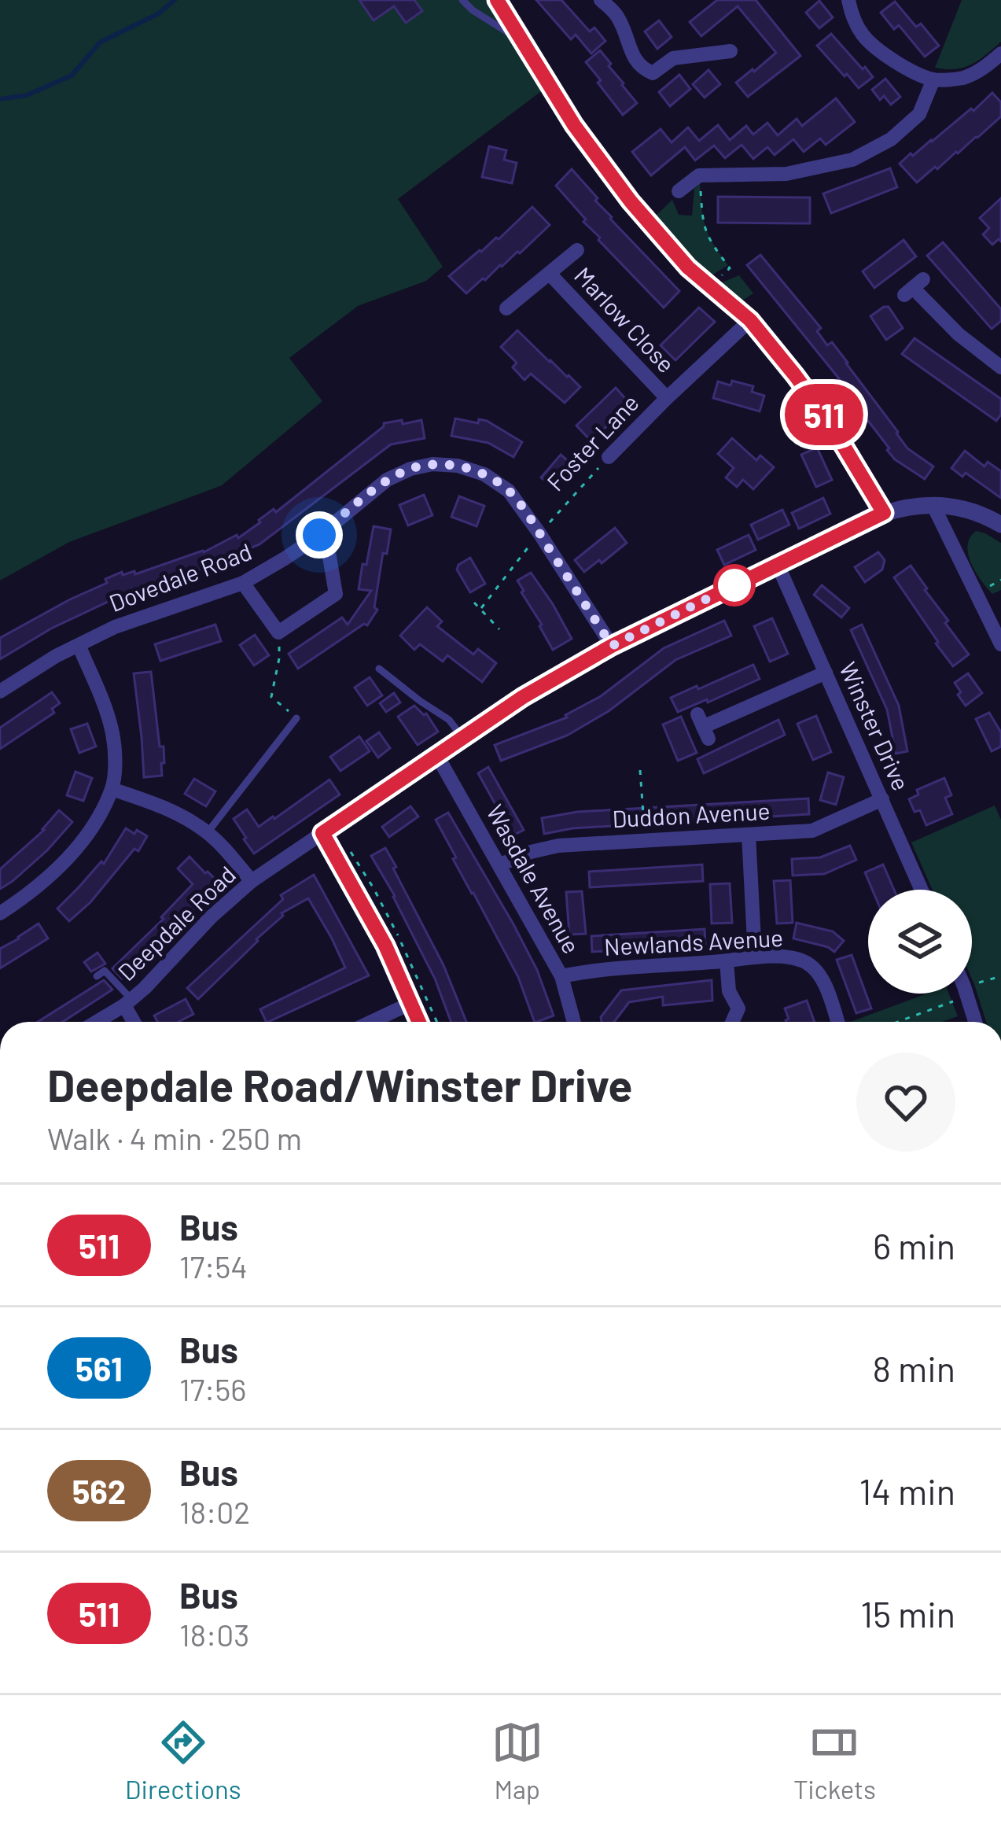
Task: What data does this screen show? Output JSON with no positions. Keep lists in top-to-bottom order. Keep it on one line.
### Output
{"streets":{"street":["Marlow Close","Foster Lane","Dovedale Road","Winster Drive","Duddon Avenue","Wasdale Avenue","Deepdale Road","Newlands Avenue"]},"crossings":[["Marlow Close","Foster Lane"],["Foster Lane","Dovedale Road"],["Dovedale Road","Deepdale Road"],["Winster Drive","Duddon Avenue"],["Winster Drive","Deepdale Road"],["Duddon Avenue","Wasdale Avenue"],["Wasdale Avenue","Deepdale Road"],["Wasdale Avenue","Newlands Avenue"]],"lines":["bus line 511"],"page":{"on_map":"511","heading":["Deepdale Road/Winster Drive","Walk · 4 min · 250 m"],"list":[{"mark":"511","name":"Bus","note":"17:54","value":"6 min"},{"mark":"561","name":"Bus","note":"17:56","value":"8 min"},{"mark":"562","name":"Bus","note":"18:02","value":"14 min"},{"mark":"511","name":"Bus","note":"18:03","value":"15 min"}],"tabs":["Directions","Map","Tickets"]}}
